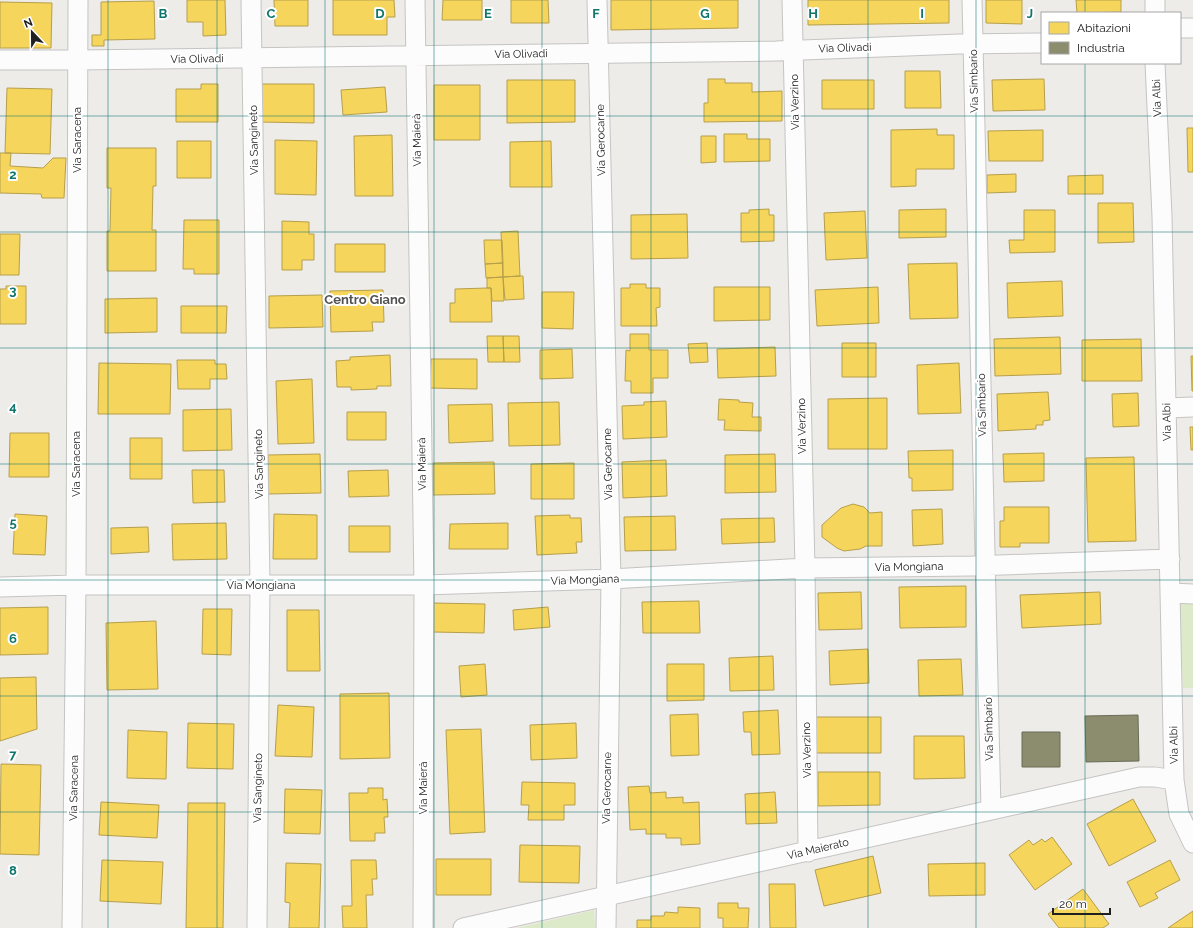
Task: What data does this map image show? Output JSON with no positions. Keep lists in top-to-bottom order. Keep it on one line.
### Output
{"streets":{"street":["Via Olivadi","Via Simbario","Via Albi","Via Verzino","Via Saracena","Via Sangineto","Via Maierà","Via Gerocarne","Via Mongiana","Via Maierato"]},"crossings":[["Via Olivadi","Via Simbario"],["Via Olivadi","Via Verzino"],["Via Olivadi","Via Saracena"],["Via Olivadi","Via Sangineto"],["Via Olivadi","Via Maierà"],["Via Olivadi","Via Gerocarne"],["Via Simbario","Via Mongiana"],["Via Simbario","Via Maierato"],["Via Albi","Via Mongiana"],["Via Albi","Via Maierato"],["Via Verzino","Via Mongiana"],["Via Verzino","Via Maierato"],["Via Saracena","Via Mongiana"],["Via Sangineto","Via Mongiana"],["Via Maierà","Via Mongiana"],["Via Gerocarne","Via Mongiana"],["Via Gerocarne","Via Maierato"]],"districts":["Centro Giano"],"legend":["Abitazioni","Industria"],"scale_bar":"20 m","north":"top","grid":{"columns":["B","C","D","E","F","G","H","I","J"],"rows":["2","3","4","5","6","7","8"]}}
